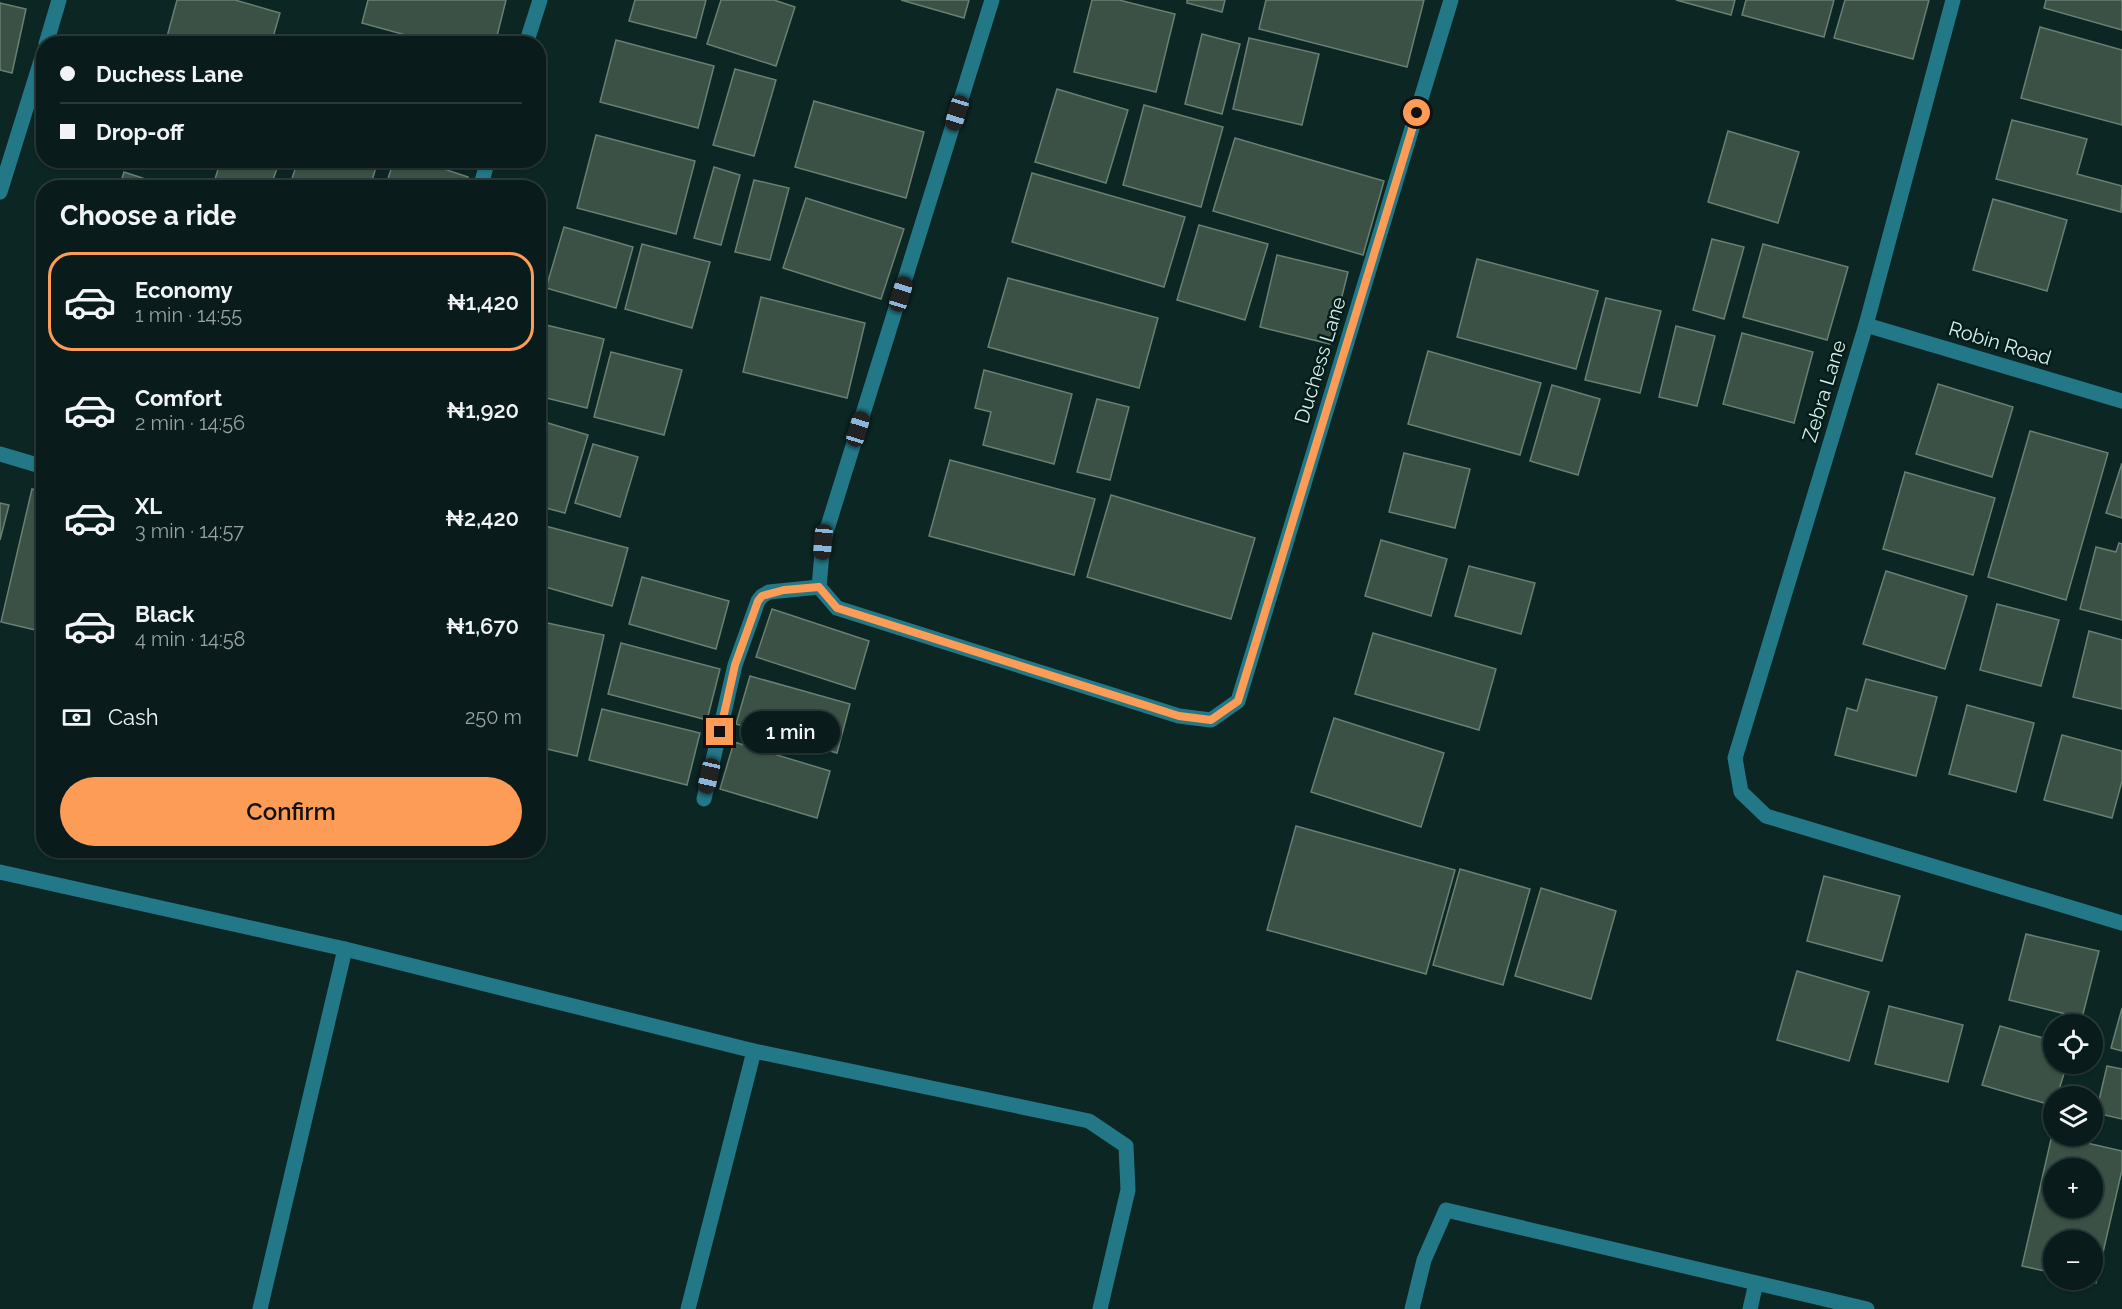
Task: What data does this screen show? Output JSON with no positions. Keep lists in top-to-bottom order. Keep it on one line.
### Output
{"streets":{"street":["Robin Road","Duchess Lane","Zebra Lane"]},"crossings":[["Robin Road","Zebra Lane"]],"page":{"banner":["Duchess Lane","Drop-off"],"heading":"Choose a ride","list":[{"name":"Economy","note":"1 min · 14:55","value":"₦1,420"},{"name":"Comfort","note":"2 min · 14:56","value":"₦1,920"},{"name":"XL","note":"3 min · 14:57","value":"₦2,420"},{"name":"Black","note":"4 min · 14:58","value":"₦1,670"}],"pay":["Cash","250 m"],"bubble":"1 min","buttons":"Confirm","map_buttons":["+","−"]}}
